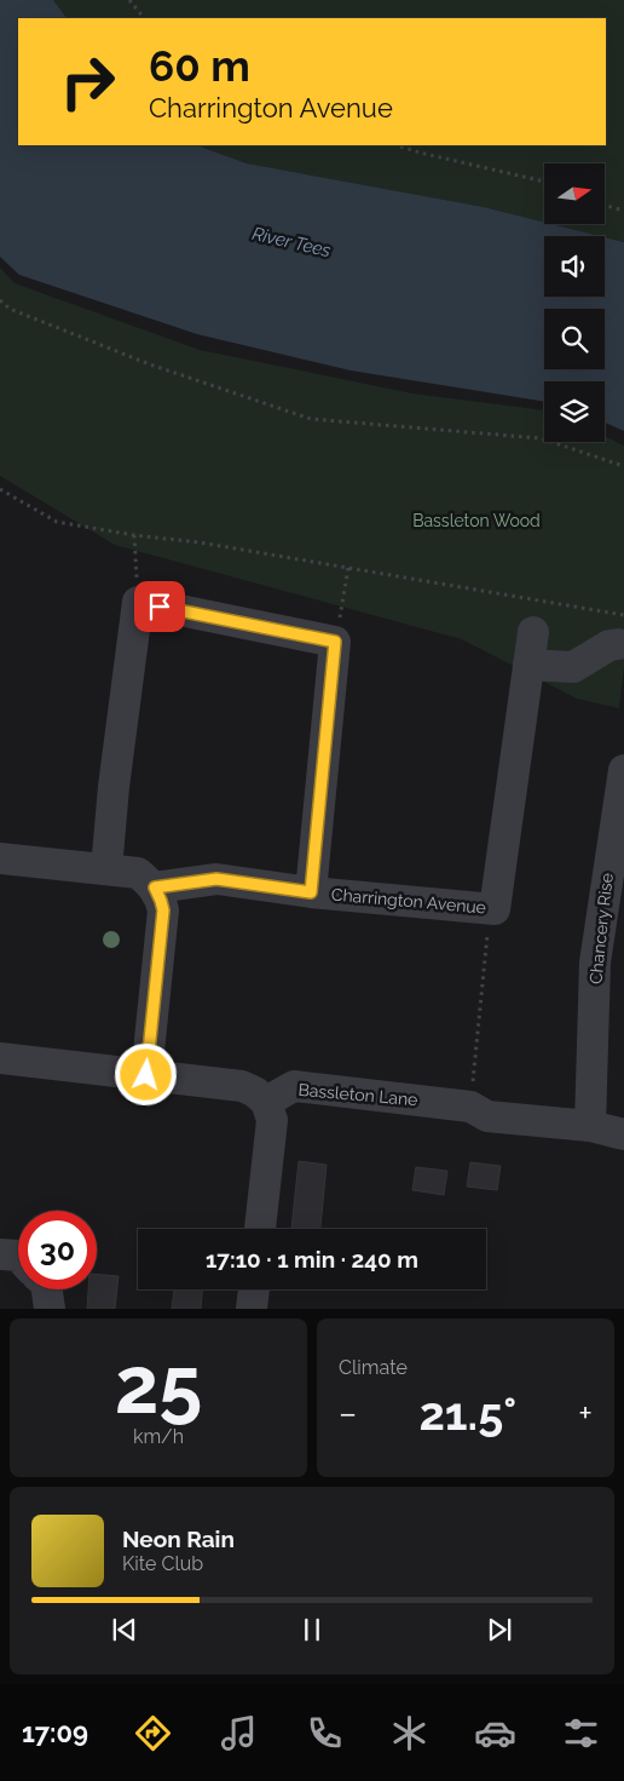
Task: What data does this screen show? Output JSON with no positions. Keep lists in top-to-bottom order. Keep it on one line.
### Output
{"streets":{"street":["Charrington Avenue","Chancery Rise","Bassleton Lane"]},"crossings":[["Chancery Rise","Bassleton Lane"]],"water":["River Tees"],"parks":["Bassleton Wood"],"north":"right","page":{"turn":["60 m","Charrington Avenue"],"limit":"30","trip":"17:10 · 1 min · 240 m","tile":[["25","km/h"],"Climate"],"heat":["−","21.5°","+"],"song":["Neon Rain","Kite Club"],"tabs":"17:09"}}
